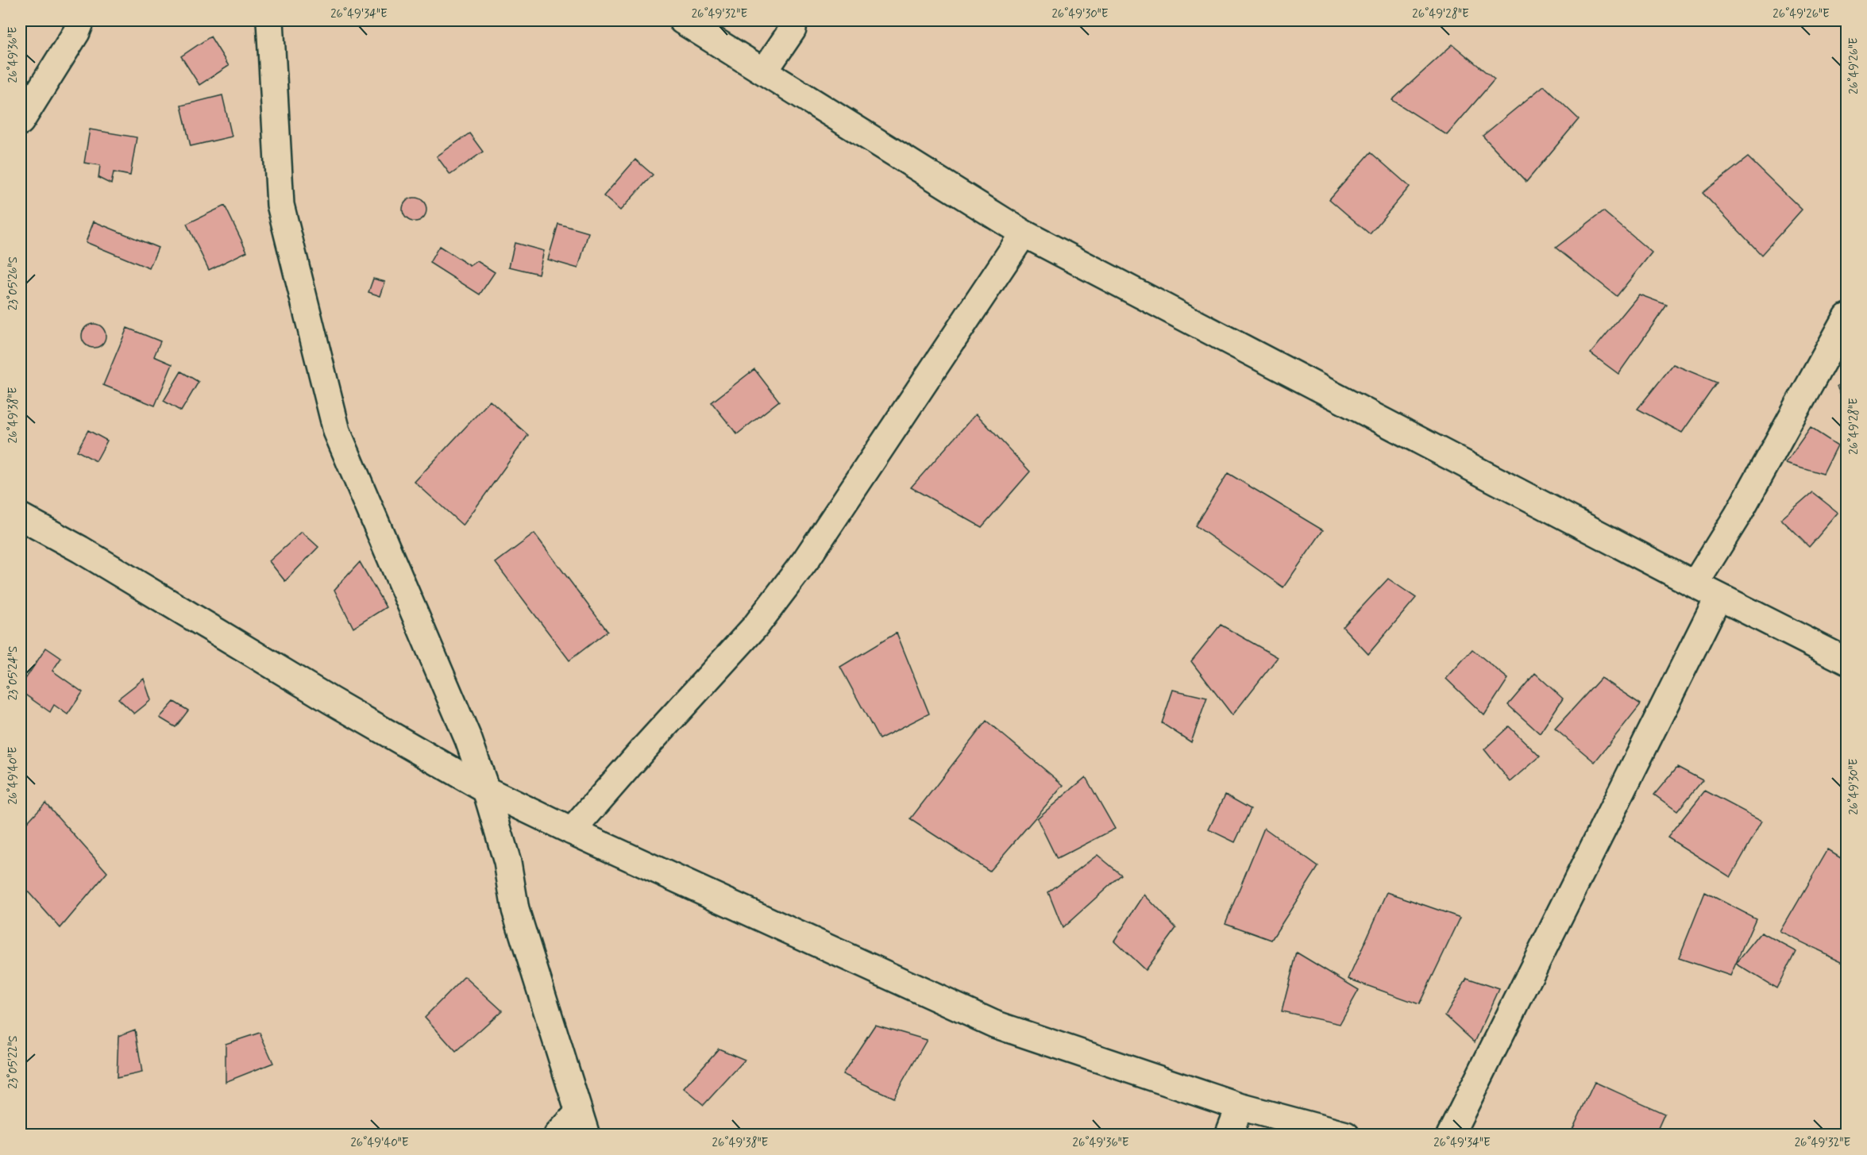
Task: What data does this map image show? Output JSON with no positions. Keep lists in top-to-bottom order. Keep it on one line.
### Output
{"coordinates":["26°49'34\"E","26°49'32\"E","26°49'30\"E","26°49'28\"E","26°49'26\"E","26°49'36\"E","23°05'26\"S","26°49'38\"E","23°05'24\"S","26°49'40\"E","23°05'22\"S"]}
